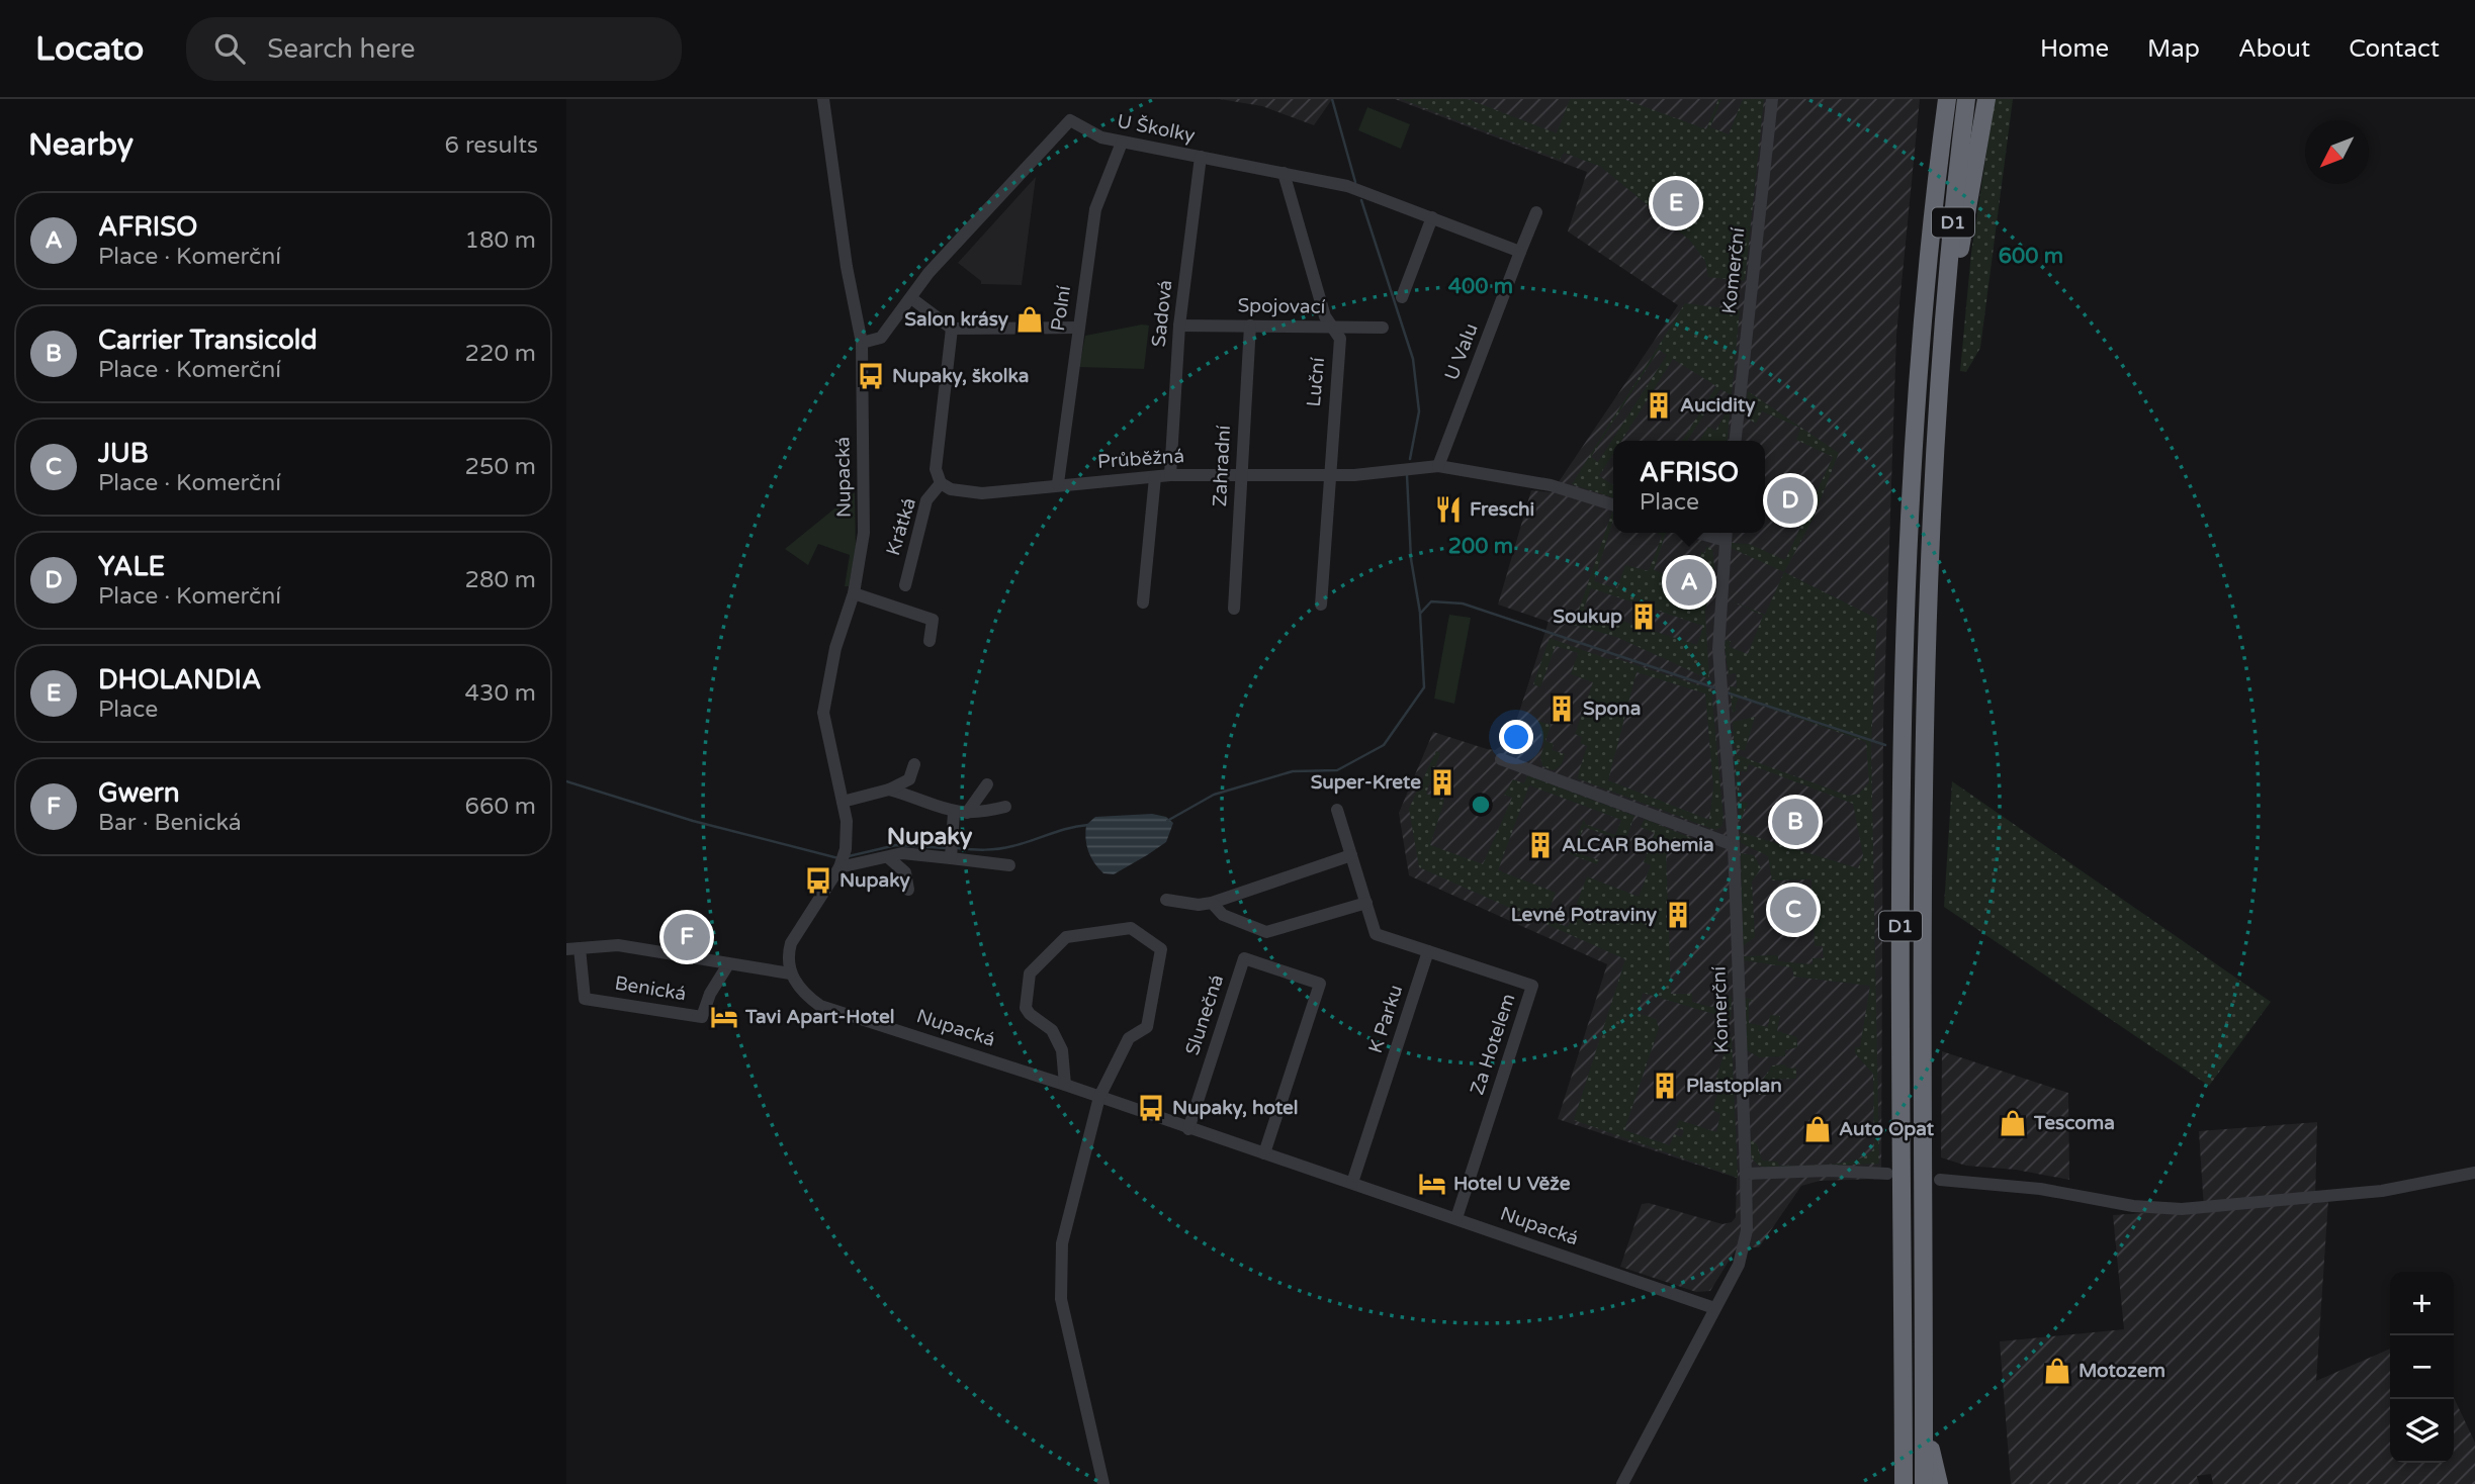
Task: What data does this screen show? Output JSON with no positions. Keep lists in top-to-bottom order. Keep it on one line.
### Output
{"streets":{"highway":["D1"],"street":["U Školky","Komerční","Spojovací","Polní","Sadová","U Valu","Luční","Průběžná","Zahradní","Nupacká","Krátká","Benická","Slunečná","K Parku","Za Hotelem"]},"crossings":[["U Školky","Polní"],["U Školky","Sadová"],["U Školky","Luční"],["Komerční","Nupacká"],["Spojovací","Sadová"],["Spojovací","Luční"],["Spojovací","Zahradní"],["Polní","Průběžná"],["Sadová","Průběžná"],["U Valu","Průběžná"],["Luční","Průběžná"],["Průběžná","Zahradní"],["Průběžná","Krátká"],["Nupacká","Slunečná"],["Nupacká","K Parku"],["Nupacká","Za Hotelem"],["K Parku","Za Hotelem"]],"districts":["Nupaky"],"places":{"shop":["Salon krásy","Tescoma","Auto Opat","Motozem"],"bus stop":["Nupaky, školka","Nupaky","Nupaky, hotel"],"building":["Aucidity","Soukup","Spona","Super-Krete","ALCAR Bohemia","Levné Potraviny","Plastoplan"],"restaurant":["Freschi"],"hotel":["Tavi Apart-Hotel","Hotel U Věže"]},"north":"bottom left","page":{"header":"Locato","search":"Search here","nav":["Home","Map","About","Contact"],"heading":["Nearby","6 results"],"pins":["E","D","A","B","C","F"],"list":[{"mark":"A","name":"AFRISO","note":"Place · Komerční","value":"180 m"},{"mark":"B","name":"Carrier Transicold","note":"Place · Komerční","value":"220 m"},{"mark":"C","name":"JUB","note":"Place · Komerční","value":"250 m"},{"mark":"D","name":"YALE","note":"Place · Komerční","value":"280 m"},{"mark":"E","name":"DHOLANDIA","note":"Place","value":"430 m"},{"mark":"F","name":"Gwern","note":"Bar · Benická","value":"660 m"}],"popup":["AFRISO","Place"],"map_buttons":["+","−"]},"rings":["600 m","400 m","200 m"]}
